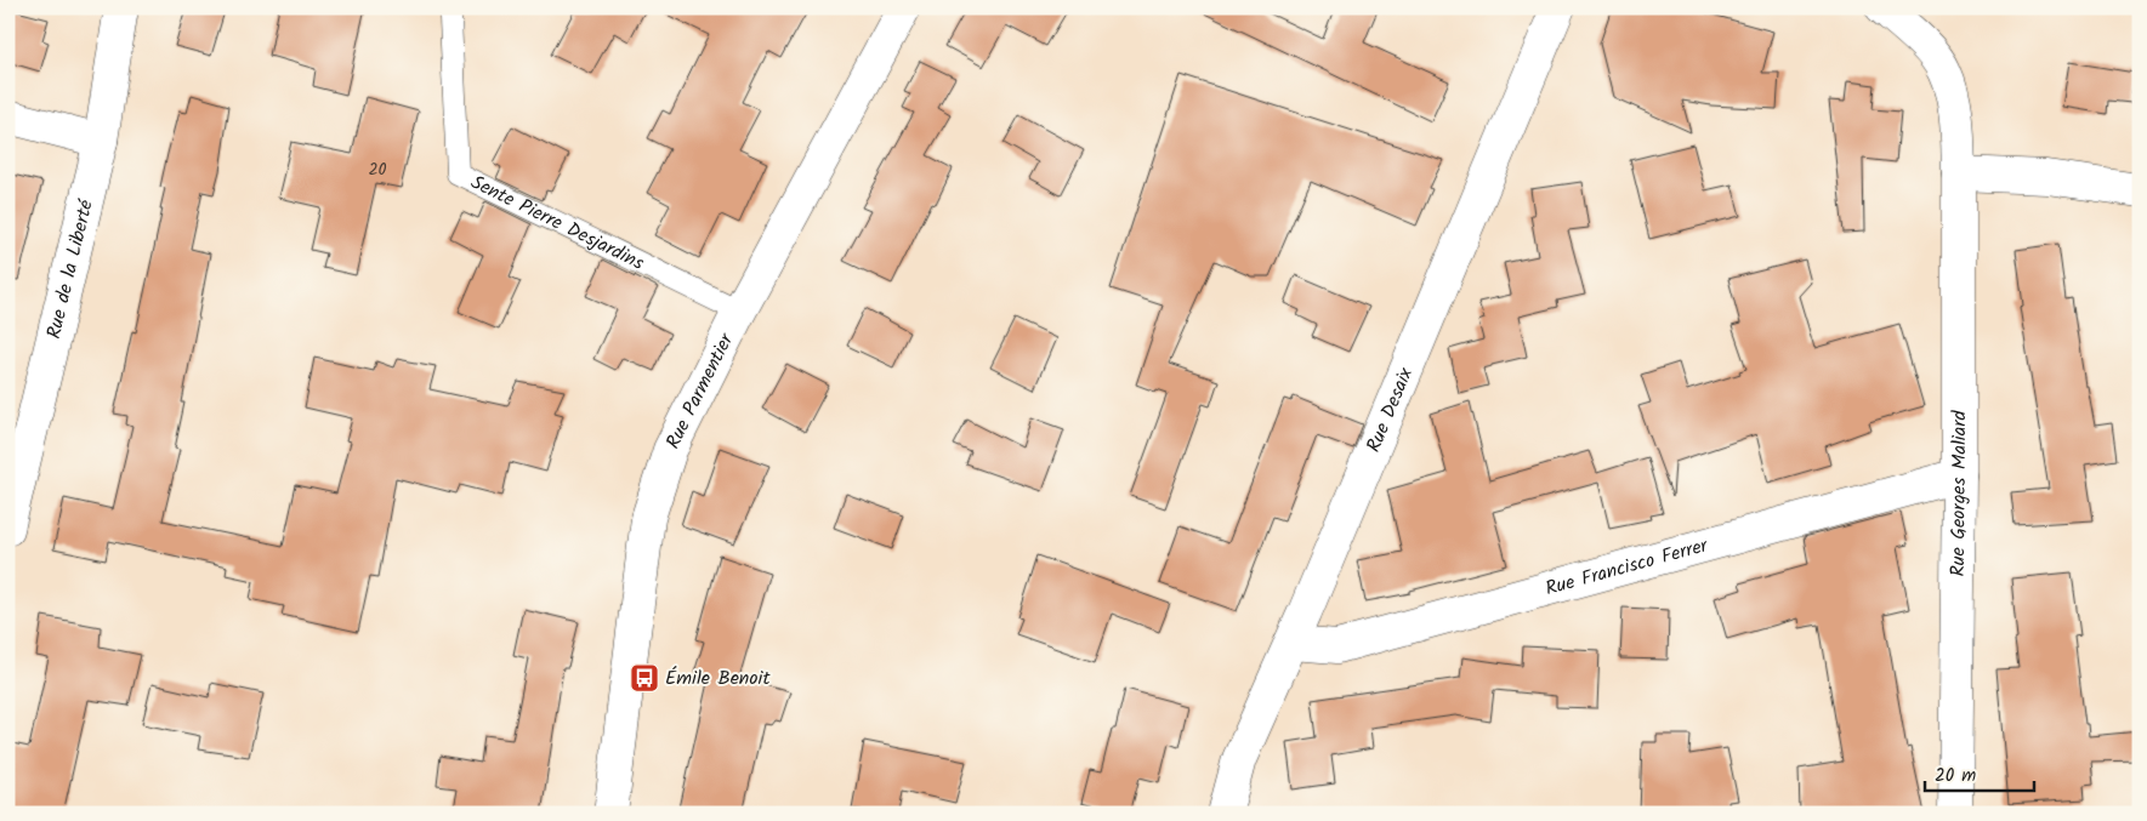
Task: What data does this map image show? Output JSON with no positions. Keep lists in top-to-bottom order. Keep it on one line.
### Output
{"streets":{"street":["Rue de la Liberté","Rue Parmentier","Rue Desaix","Rue Georges Maliard","Rue Francisco Ferrer"],"lane":["Sente Pierre Desjardins"]},"crossings":[["Sente Pierre Desjardins","Rue Parmentier"],["Rue Desaix","Rue Francisco Ferrer"],["Rue Georges Maliard","Rue Francisco Ferrer"]],"places":{"bus stop":["Émile Benoit"]},"house_numbers":["20"],"scale_bar":"20 m"}
